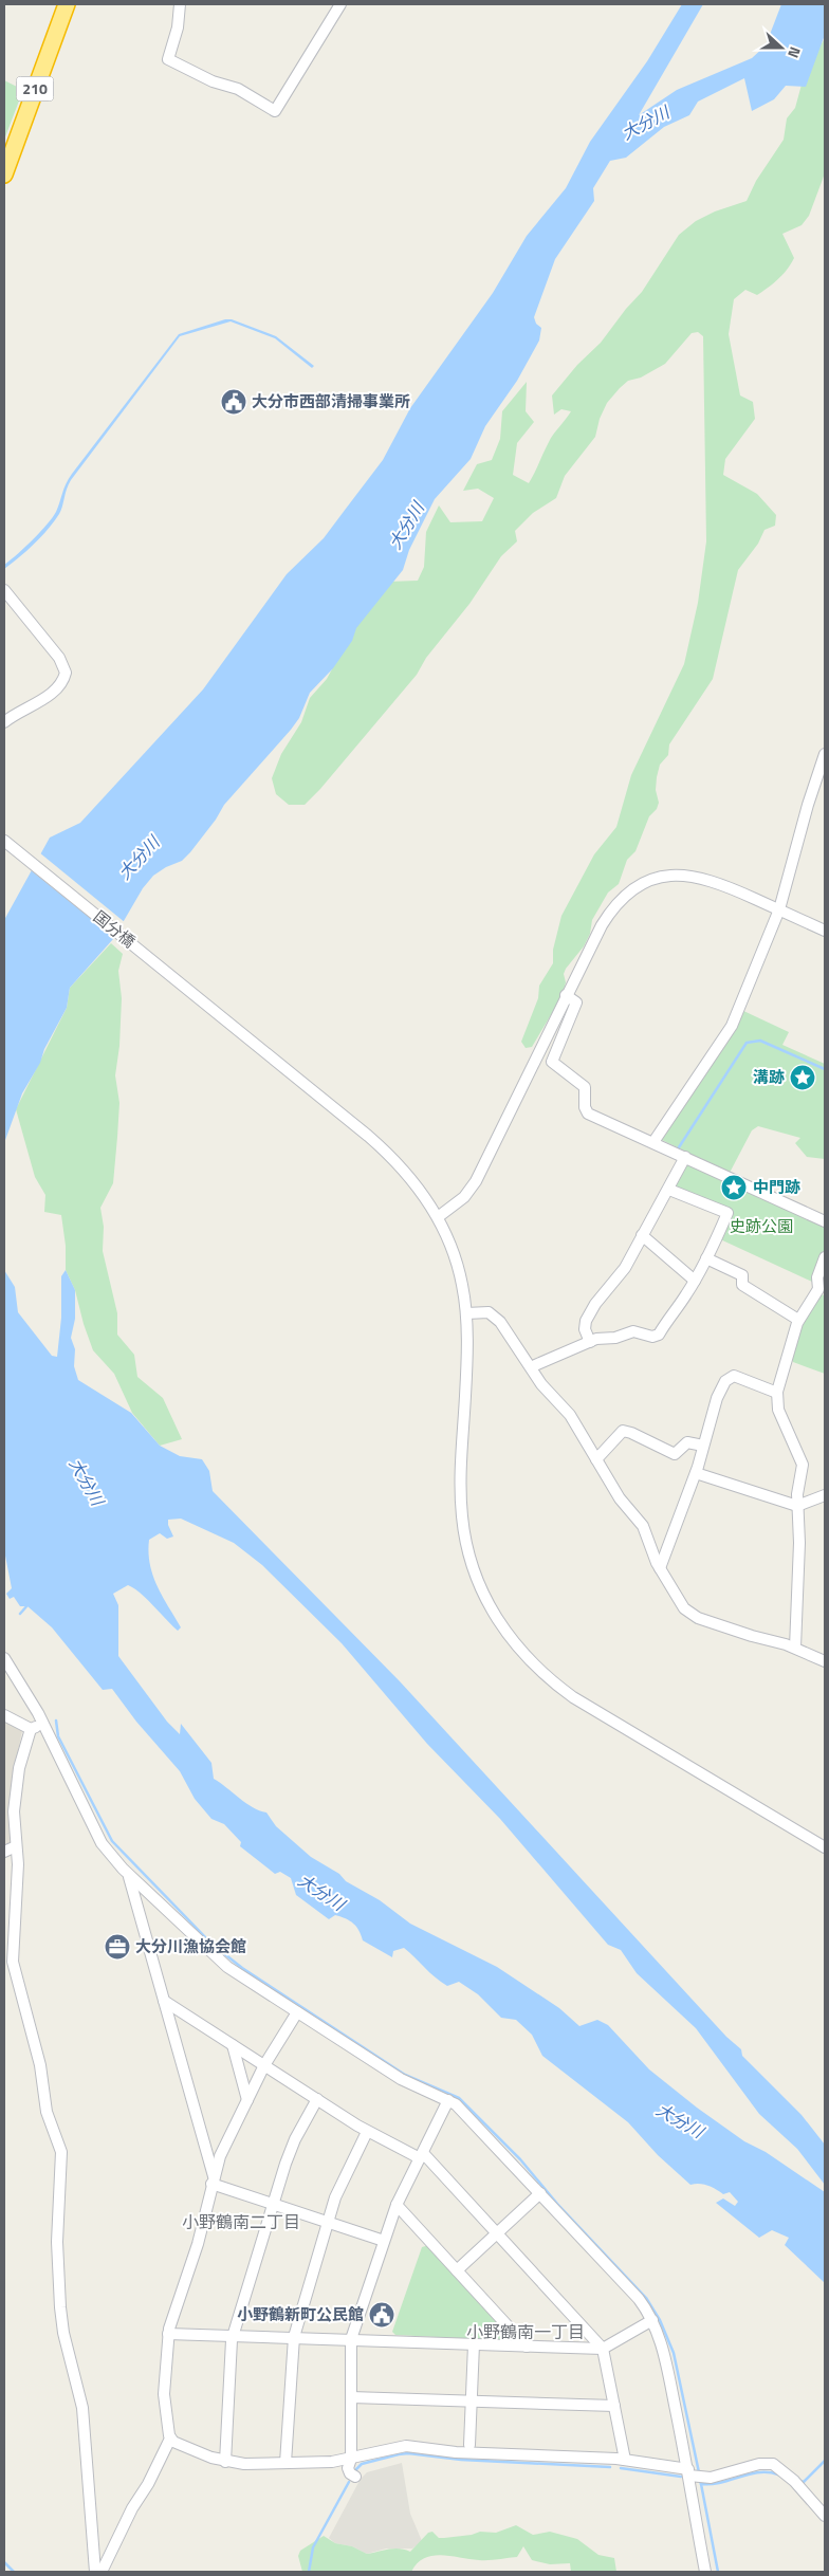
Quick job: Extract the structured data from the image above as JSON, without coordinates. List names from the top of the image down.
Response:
{
  "streets": {
    "highway": ["210"],
    "street": ["国分橋"]
  },
  "districts": ["小野鶴南二丁目", "小野鶴南一丁目"],
  "water": ["大分川"],
  "parks": ["史跡公園"],
  "places": {
    "public building": ["大分市西部清掃事業所", "小野鶴新町公民館"],
    "place": ["溝跡", "中門跡"],
    "office": ["大分川漁協会館"]
  },
  "north": "right"
}
